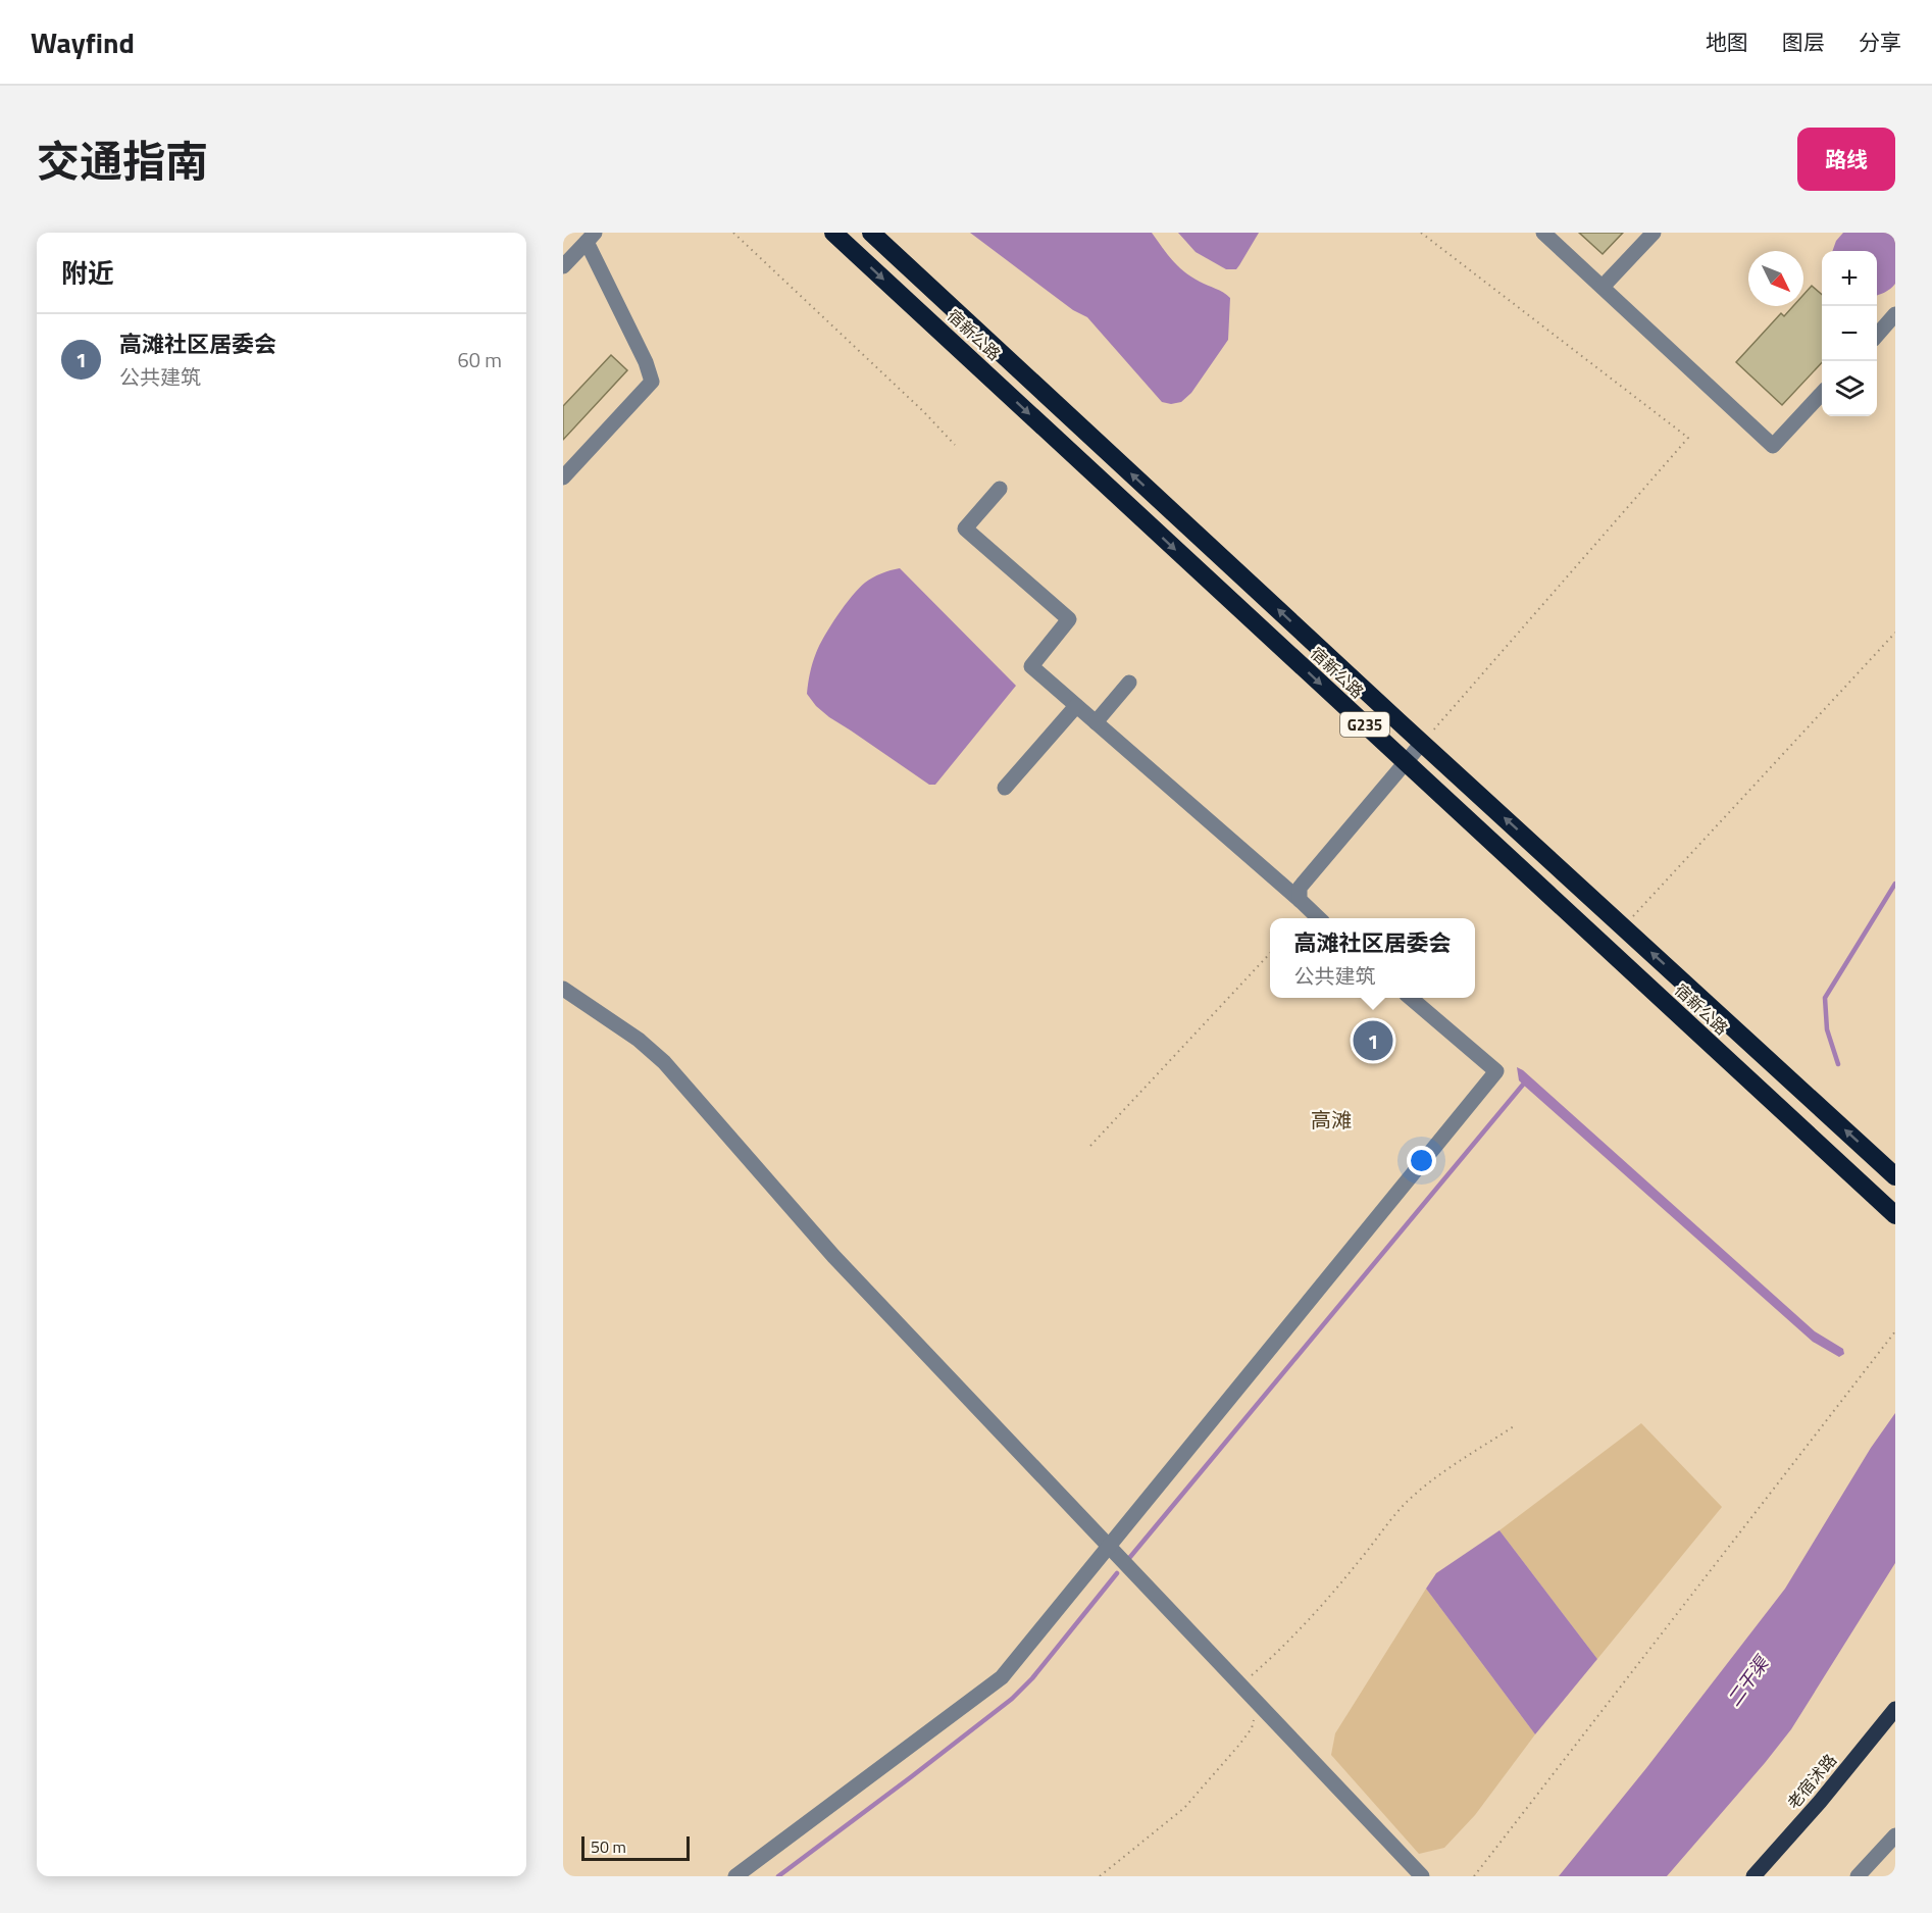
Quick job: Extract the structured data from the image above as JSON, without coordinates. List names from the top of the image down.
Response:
{
  "streets": {
    "highway": ["宿新公路", "G235"],
    "main road": ["老宿沭路"]
  },
  "districts": ["高滩"],
  "water": ["二干渠"],
  "scale_bar": "50 m",
  "north": "bottom right",
  "page": {
    "header": "Wayfind",
    "nav": ["地图", "图层", "分享"],
    "title": "交通指南",
    "buttons": "路线",
    "heading": "附近",
    "map_buttons": ["+", "−"],
    "list": [
      {
        "mark": "1",
        "name": "高滩社区居委会",
        "note": "公共建筑",
        "value": "60 m"
      }
    ],
    "popup": ["高滩社区居委会", "公共建筑"],
    "pins": "1",
    "scale": "50 m"
  }
}
